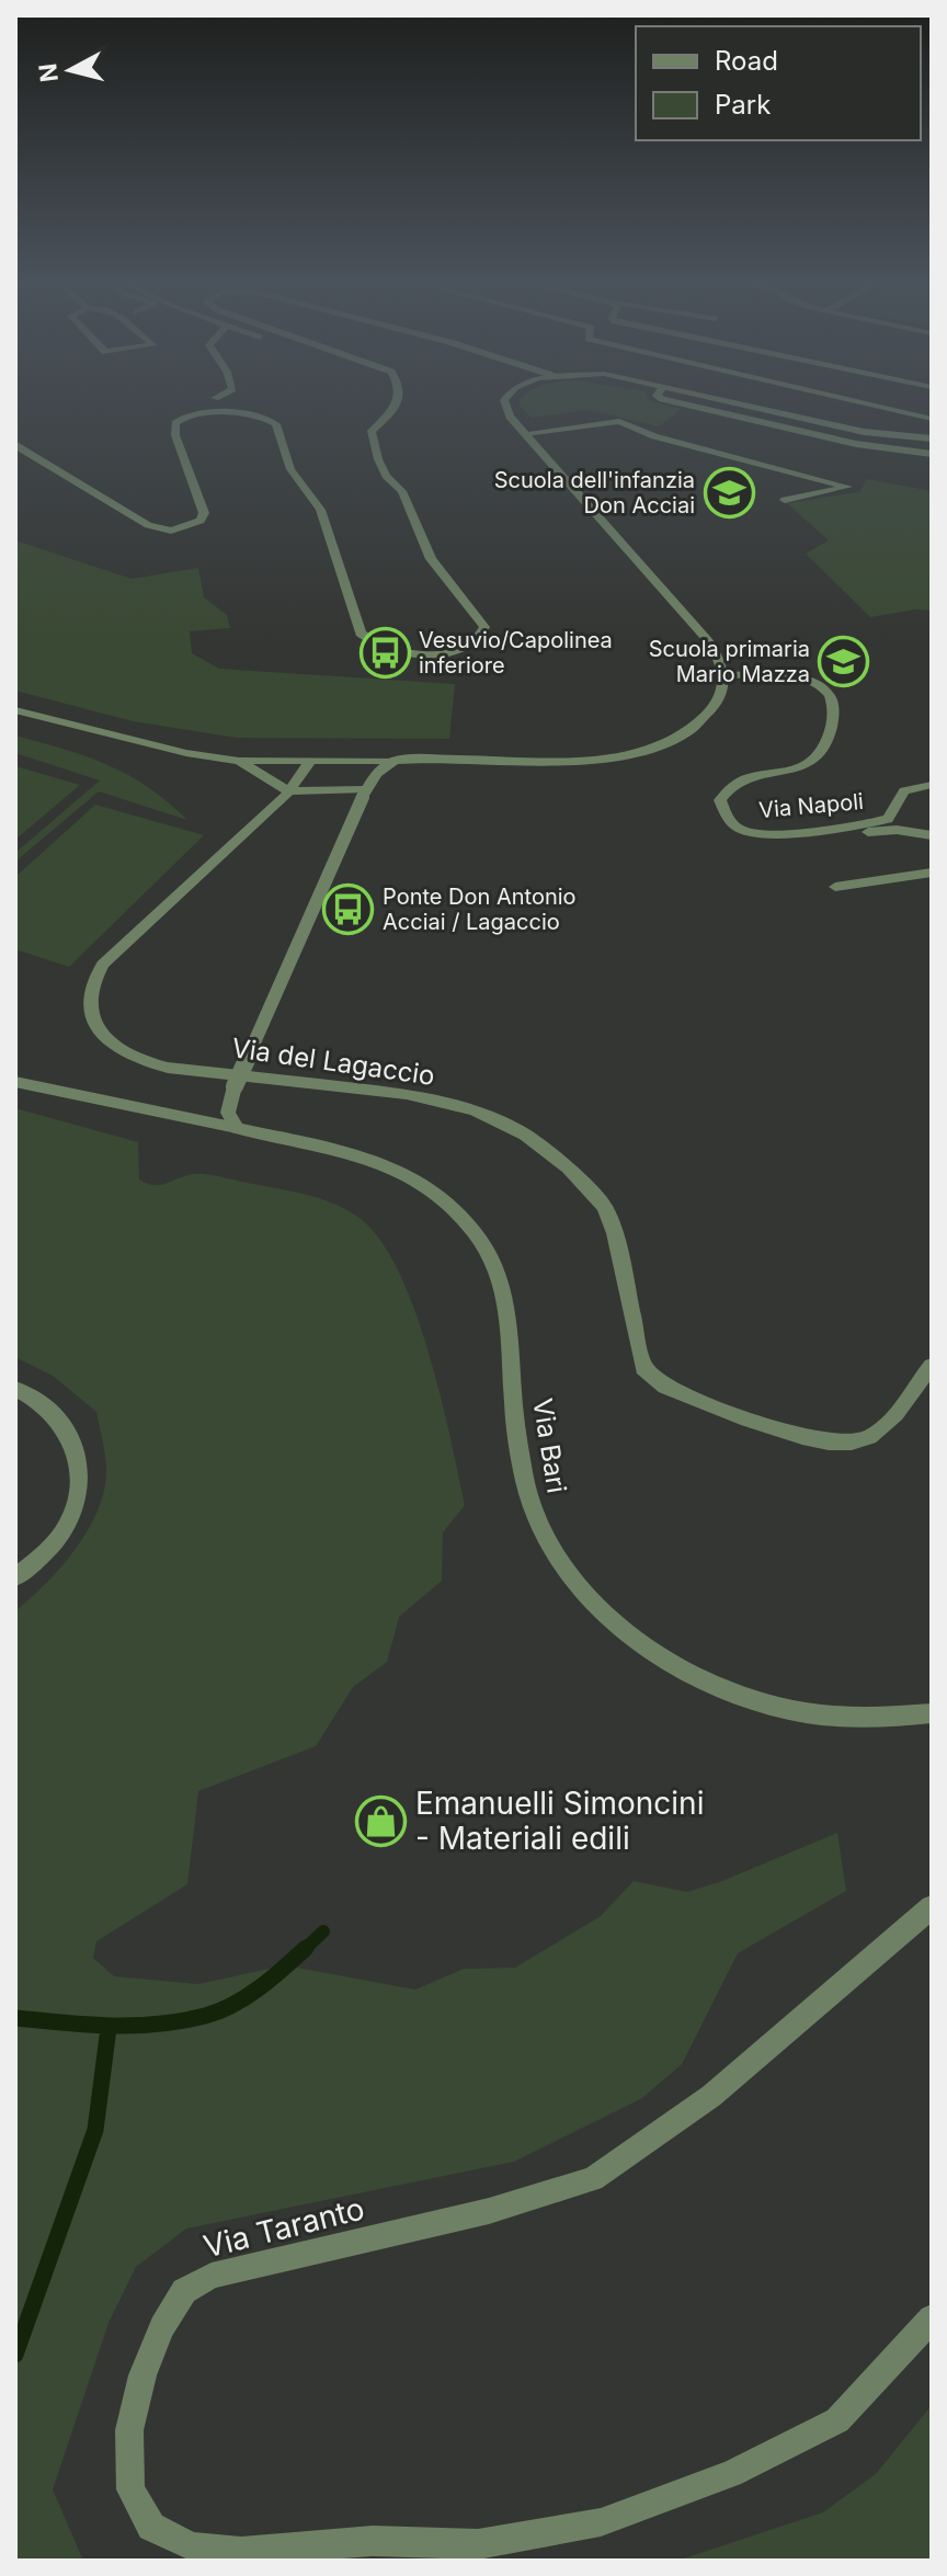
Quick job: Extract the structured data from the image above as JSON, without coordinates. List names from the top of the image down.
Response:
{
  "streets": {
    "street": [
      "Via Napoli",
      "Via del Lagaccio",
      "Via Bari",
      "Via Taranto"
    ]
  },
  "places": {
    "school or university": ["Scuola dell'infanzia Don Acciai", "Scuola primaria Mario Mazza"],
    "bus stop": ["Vesuvio/Capolinea inferiore", "Ponte Don Antonio Acciai / Lagaccio"],
    "shop": ["Emanuelli Simoncini - Materiali edili"]
  },
  "legend": ["Road", "Park"],
  "north": "left"
}
